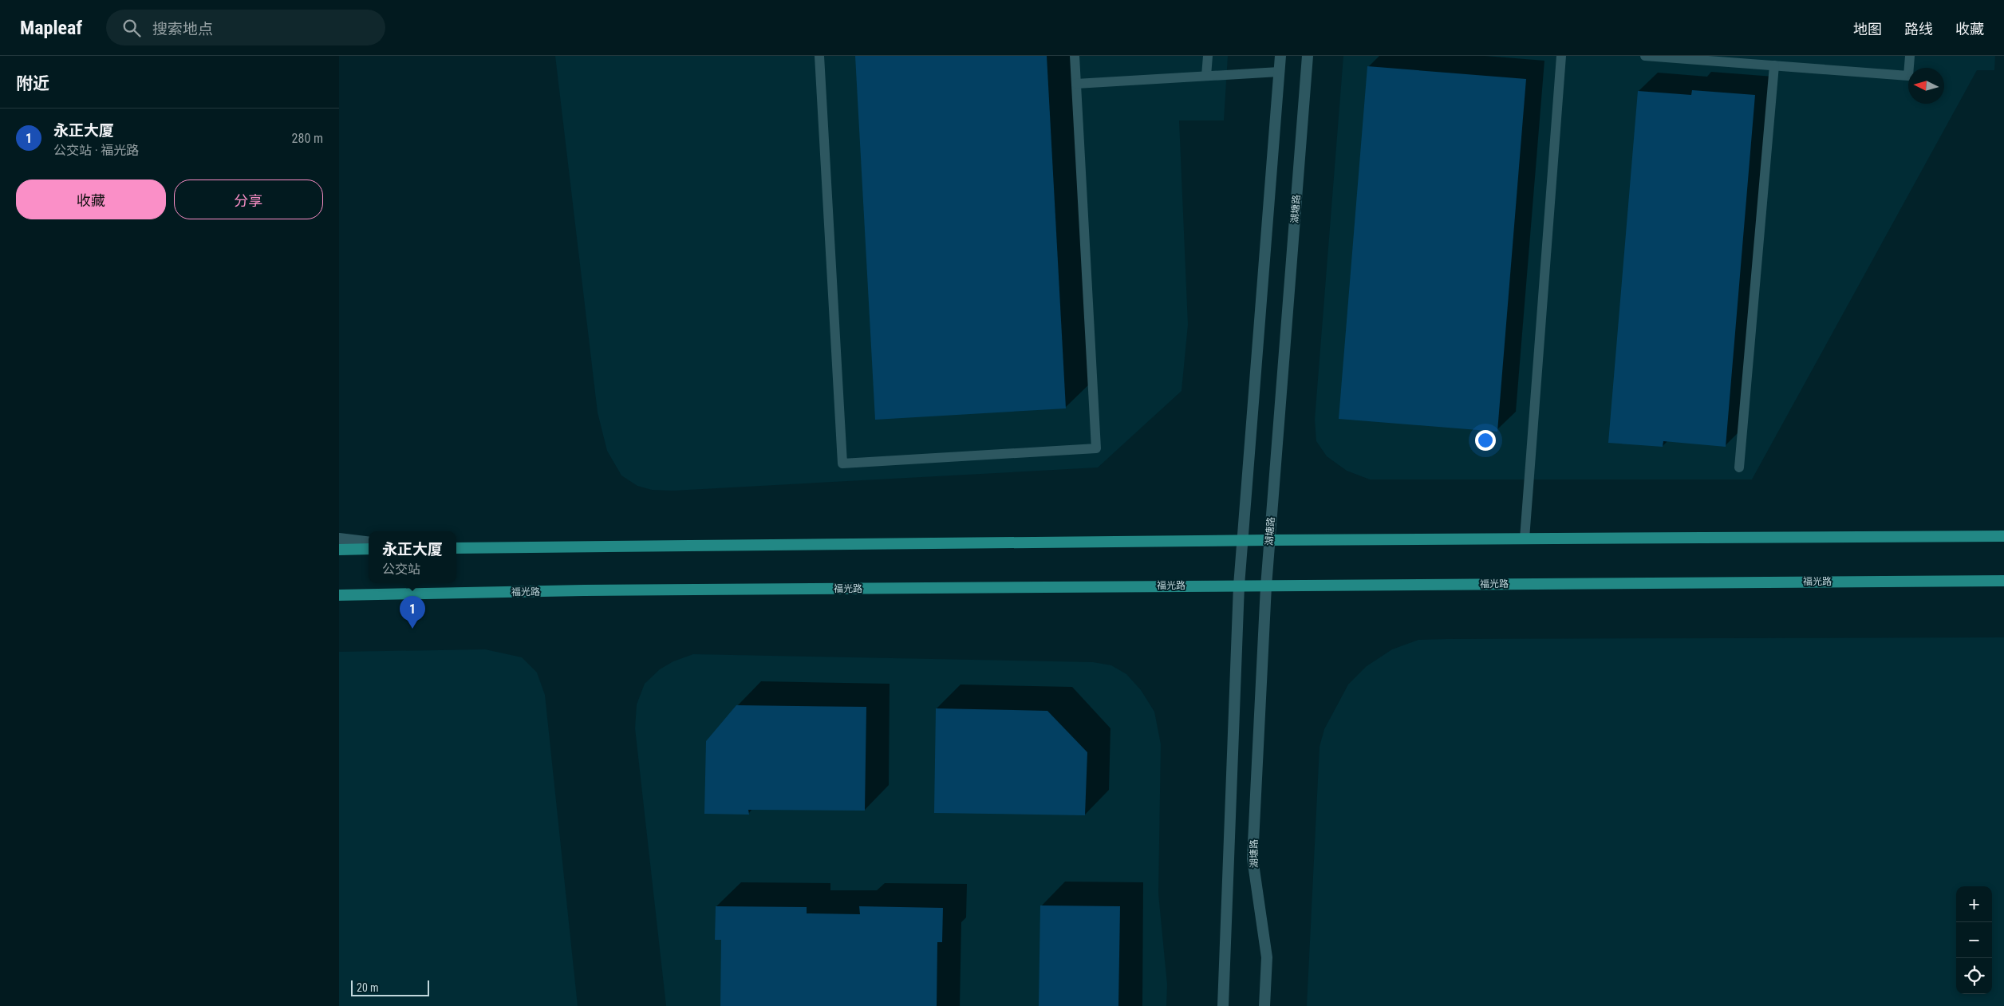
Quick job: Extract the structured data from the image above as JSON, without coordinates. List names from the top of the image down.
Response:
{
  "streets": {
    "main road": ["湖塘路", "福光路"]
  },
  "crossings": [
    ["湖塘路", "福光路"]
  ],
  "scale_bar": "20 m",
  "north": "left",
  "page": {
    "header": "Mapleaf",
    "search": "搜索地点",
    "nav": ["地图", "路线", "收藏"],
    "heading": "附近",
    "list": [
      {
        "mark": "1",
        "name": "永正大厦",
        "note": "公交站 · 福光路",
        "value": "280 m"
      }
    ],
    "buttons": ["收藏", "分享"],
    "popup": ["永正大厦", "公交站"],
    "pins": "1",
    "map_buttons": ["+", "−"],
    "scale": "20 m"
  }
}
